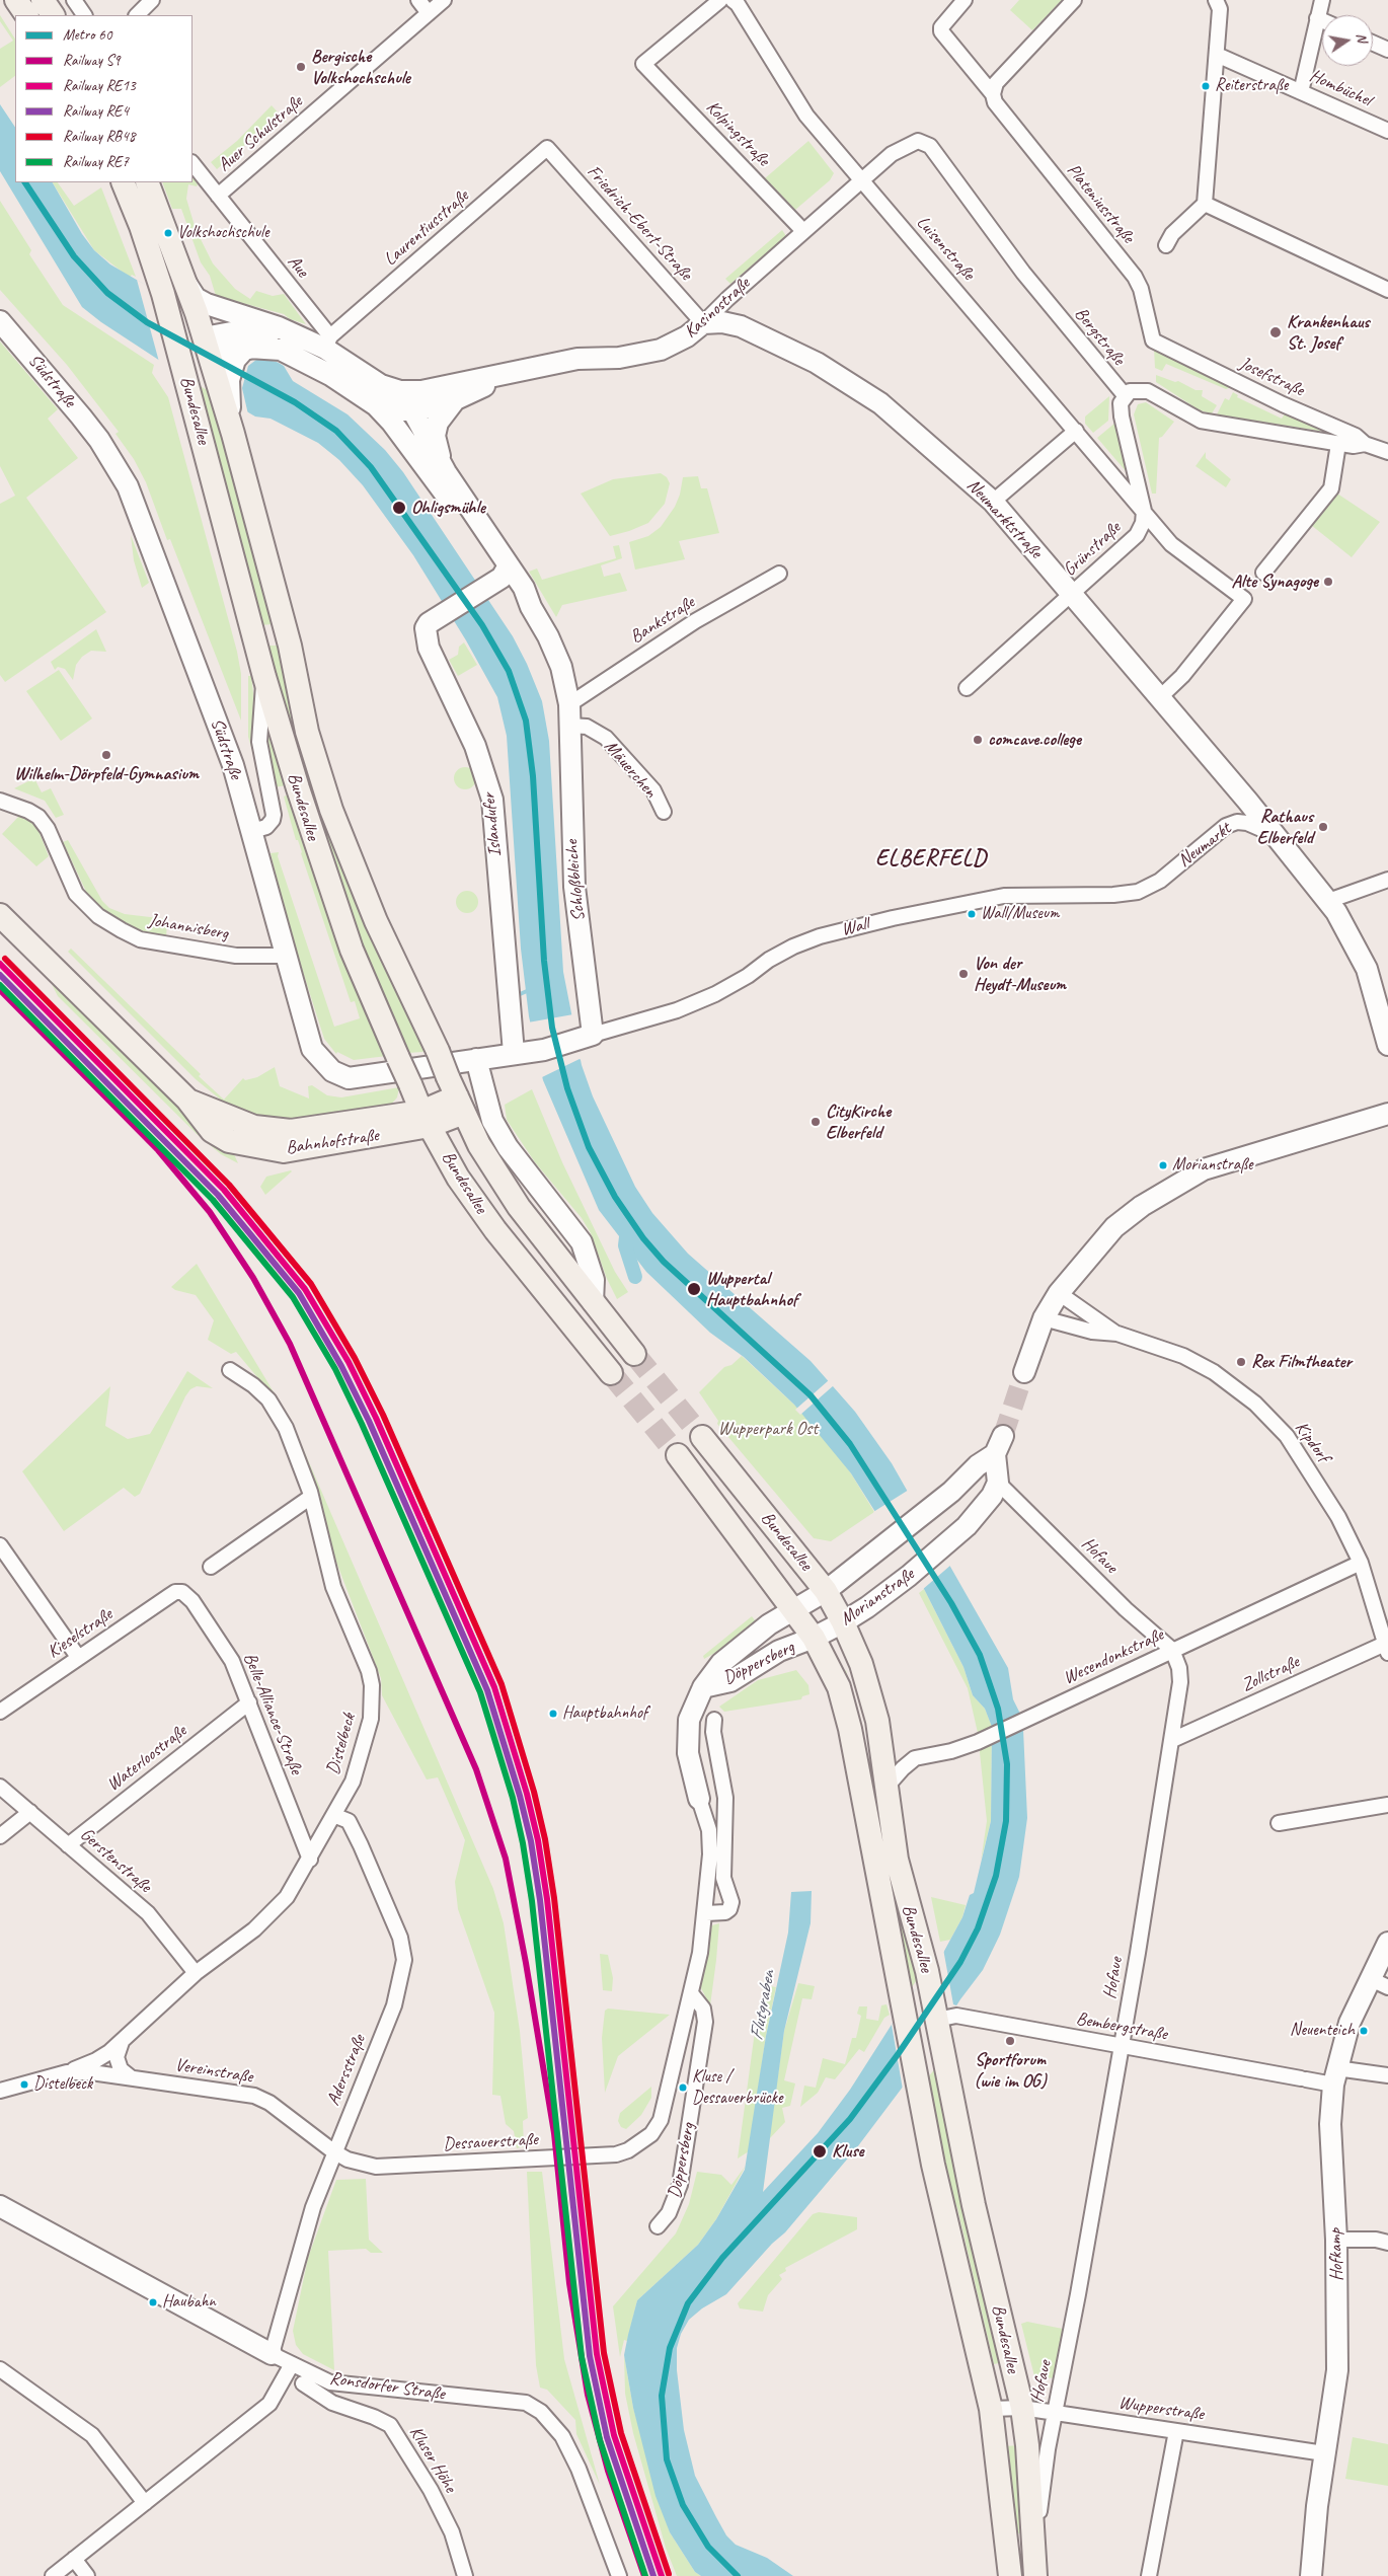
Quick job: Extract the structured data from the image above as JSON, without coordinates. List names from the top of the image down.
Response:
{
  "streets": {
    "main road": ["Bundesallee", "Bahnhofstraße"],
    "street": [
      "Hombüchel",
      "Auer Schulstraße",
      "Kolpingstraße",
      "Plateniusstraße",
      "Friedrich-Ebert-Straße",
      "Laurentiusstraße",
      "Luisenstraße",
      "Aue",
      "Kasinostraße",
      "Bergstraße",
      "Josefstraße",
      "Südstraße",
      "Neumarktstraße",
      "Grünstraße",
      "Bankstraße",
      "Mäuerchen",
      "Islandufer",
      "Neumarkt",
      "Schloßbleiche",
      "Johannisberg",
      "Wall",
      "Kipdorf",
      "Hofaue",
      "Morianstraße",
      "Kieselstraße",
      "Wesendonkstraße",
      "Döppersberg",
      "Zollstraße",
      "Belle-Alliance-Straße",
      "Distelbeck",
      "Waterloostraße",
      "Gerstenstraße",
      "Bembergstraße",
      "Adersstraße",
      "Vereinstraße",
      "Dessauerstraße",
      "Hofkamp",
      "Ronsdorfer Straße",
      "Wupperstraße",
      "Kluser Höhe"
    ]
  },
  "crossings": [
    ["Auer Schulstraße", "Aue"],
    ["Kolpingstraße", "Kasinostraße"],
    ["Plateniusstraße", "Josefstraße"],
    ["Friedrich-Ebert-Straße", "Laurentiusstraße"],
    ["Friedrich-Ebert-Straße", "Kasinostraße"],
    ["Friedrich-Ebert-Straße", "Neumarktstraße"],
    ["Laurentiusstraße", "Aue"],
    ["Laurentiusstraße", "Kasinostraße"],
    ["Luisenstraße", "Kasinostraße"],
    ["Luisenstraße", "Bergstraße"],
    ["Luisenstraße", "Neumarktstraße"],
    ["Luisenstraße", "Grünstraße"],
    ["Aue", "Kasinostraße"],
    ["Kasinostraße", "Bergstraße"],
    ["Kasinostraße", "Bundesallee"],
    ["Kasinostraße", "Neumarktstraße"],
    ["Bergstraße", "Grünstraße"],
    ["Südstraße", "Johannisberg"],
    ["Bundesallee", "Bahnhofstraße"],
    ["Bundesallee", "Hofaue"],
    ["Bundesallee", "Morianstraße"],
    ["Bundesallee", "Wesendonkstraße"],
    ["Bundesallee", "Döppersberg"],
    ["Bundesallee", "Bembergstraße"],
    ["Bundesallee", "Wupperstraße"],
    ["Neumarktstraße", "Grünstraße"],
    ["Neumarktstraße", "Neumarkt"],
    ["Mäuerchen", "Schloßbleiche"],
    ["Islandufer", "Wall"],
    ["Neumarkt", "Wall"],
    ["Schloßbleiche", "Wall"],
    ["Kipdorf", "Wesendonkstraße"],
    ["Kipdorf", "Zollstraße"],
    ["Hofaue", "Morianstraße"],
    ["Hofaue", "Wesendonkstraße"],
    ["Hofaue", "Zollstraße"],
    ["Hofaue", "Bembergstraße"],
    ["Hofaue", "Wupperstraße"],
    ["Morianstraße", "Döppersberg"],
    ["Kieselstraße", "Belle-Alliance-Straße"],
    ["Döppersberg", "Dessauerstraße"],
    ["Belle-Alliance-Straße", "Distelbeck"],
    ["Belle-Alliance-Straße", "Waterloostraße"],
    ["Distelbeck", "Gerstenstraße"],
    ["Distelbeck", "Adersstraße"],
    ["Distelbeck", "Vereinstraße"],
    ["Waterloostraße", "Gerstenstraße"],
    ["Bembergstraße", "Hofkamp"],
    ["Adersstraße", "Vereinstraße"],
    ["Adersstraße", "Dessauerstraße"],
    ["Adersstraße", "Ronsdorfer Straße"],
    ["Vereinstraße", "Dessauerstraße"],
    ["Hofkamp", "Wupperstraße"]
  ],
  "districts": ["ELBERFELD"],
  "water": ["Flutgraben"],
  "parks": ["Wupperpark Ost"],
  "places": [
    "Bergische Volkshochschule",
    "Reiterstraße",
    "Volkshochschule",
    "Krankenhaus St. Josef",
    "Ohligsmühle",
    "Alte Synagoge",
    "comcave.college",
    "Wilhelm-Dörpfeld-Gymnasium",
    "Rathaus Elberfeld",
    "Wall/Museum",
    "Von der Heydt-Museum",
    "CityKirche Elberfeld",
    "Morianstraße",
    "Wuppertal Hauptbahnhof",
    "Rex Filmtheater",
    "Hauptbahnhof",
    "Neuenteich",
    "Sportforum (wie im OG)",
    "Distelbeck",
    "Kluse / Dessauerbrücke",
    "Kluse",
    "Haubahn"
  ],
  "lines": [
    "metro line 60",
    "rail line RB48",
    "rail line RE13",
    "rail line RE4",
    "rail line RE7",
    "rail line S9"
  ],
  "legend": [
    "Metro 60",
    "Railway S9",
    "Railway RE13",
    "Railway RE4",
    "Railway RB48",
    "Railway RE7"
  ],
  "north": "right"
}
